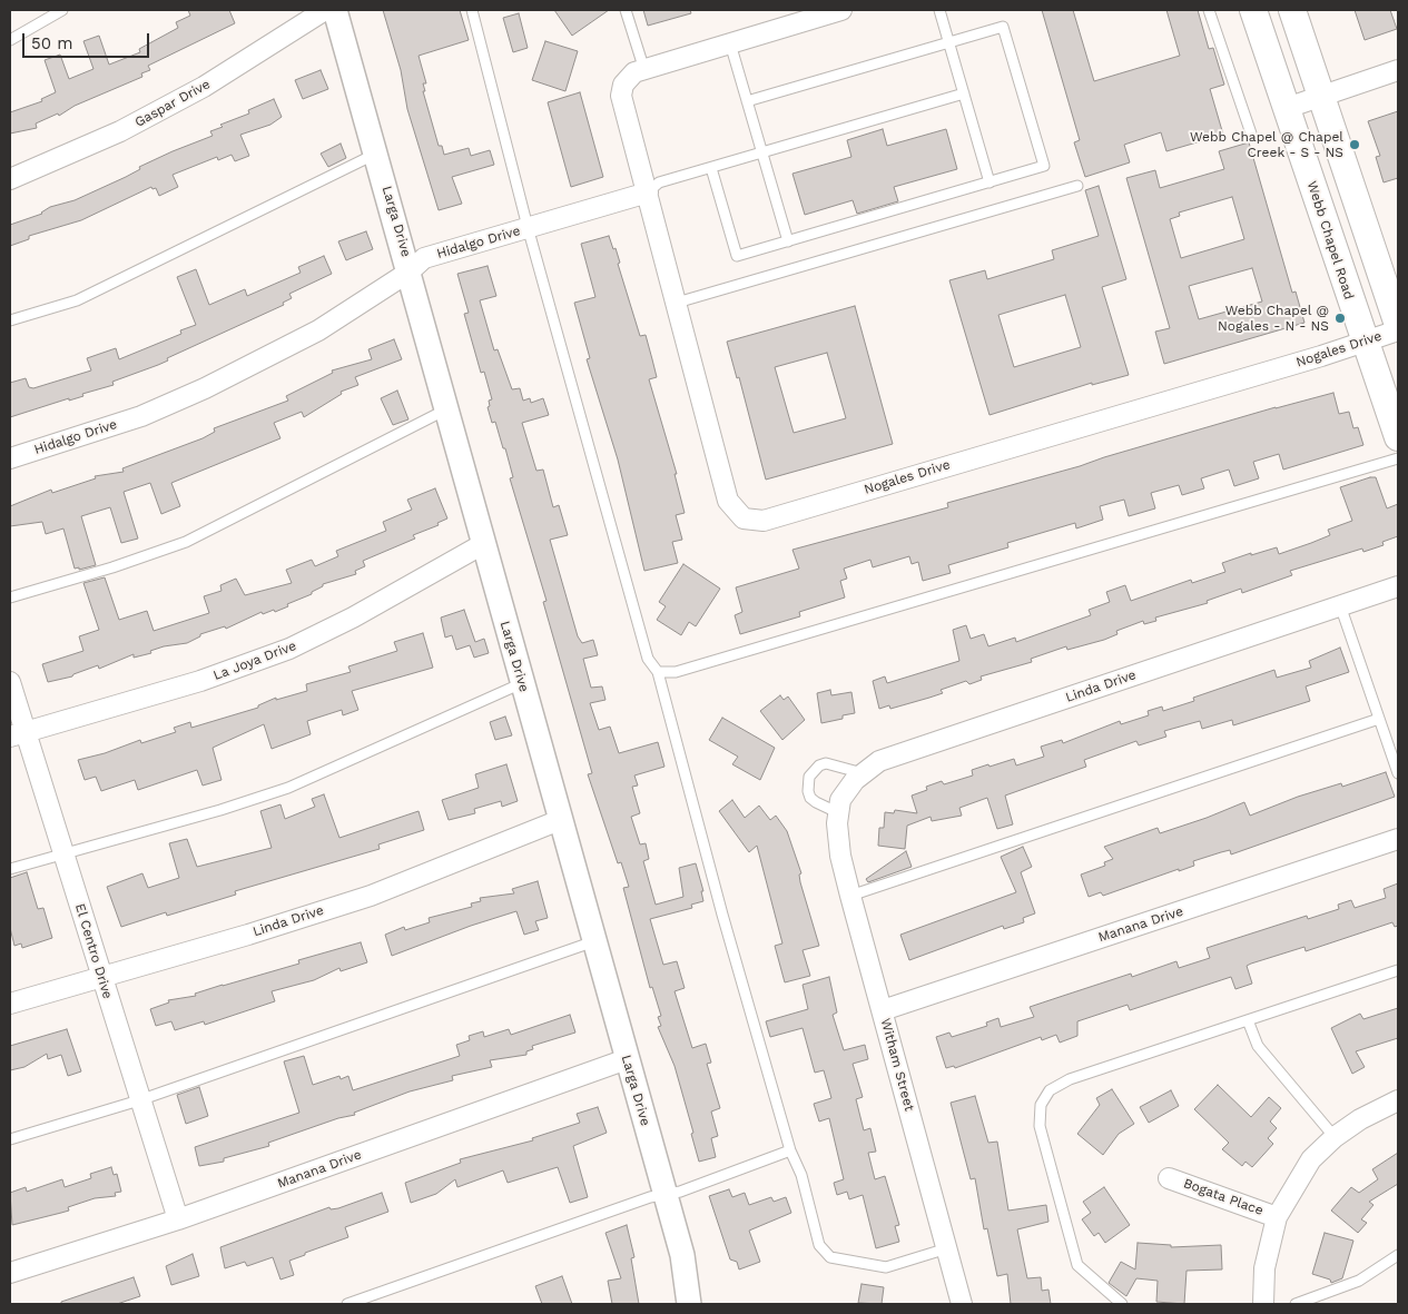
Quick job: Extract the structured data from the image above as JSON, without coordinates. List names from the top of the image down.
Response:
{
  "streets": {
    "main road": ["Webb Chapel Road"],
    "street": [
      "Gaspar Drive",
      "Larga Drive",
      "Hidalgo Drive",
      "Nogales Drive",
      "La Joya Drive",
      "Linda Drive",
      "Manana Drive",
      "El Centro Drive",
      "Witham Street",
      "Bogata Place"
    ]
  },
  "crossings": [
    ["Larga Drive", "Hidalgo Drive"],
    ["Larga Drive", "La Joya Drive"],
    ["Larga Drive", "Linda Drive"],
    ["Larga Drive", "Manana Drive"],
    ["Webb Chapel Road", "Nogales Drive"],
    ["Hidalgo Drive", "Nogales Drive"],
    ["La Joya Drive", "El Centro Drive"],
    ["Linda Drive", "El Centro Drive"],
    ["Linda Drive", "Witham Street"],
    ["Manana Drive", "El Centro Drive"],
    ["Manana Drive", "Witham Street"]
  ],
  "places": ["Webb Chapel @ Chapel Creek - S - NS", "Webb Chapel @ Nogales - N - NS"],
  "scale_bar": "50 m"
}
